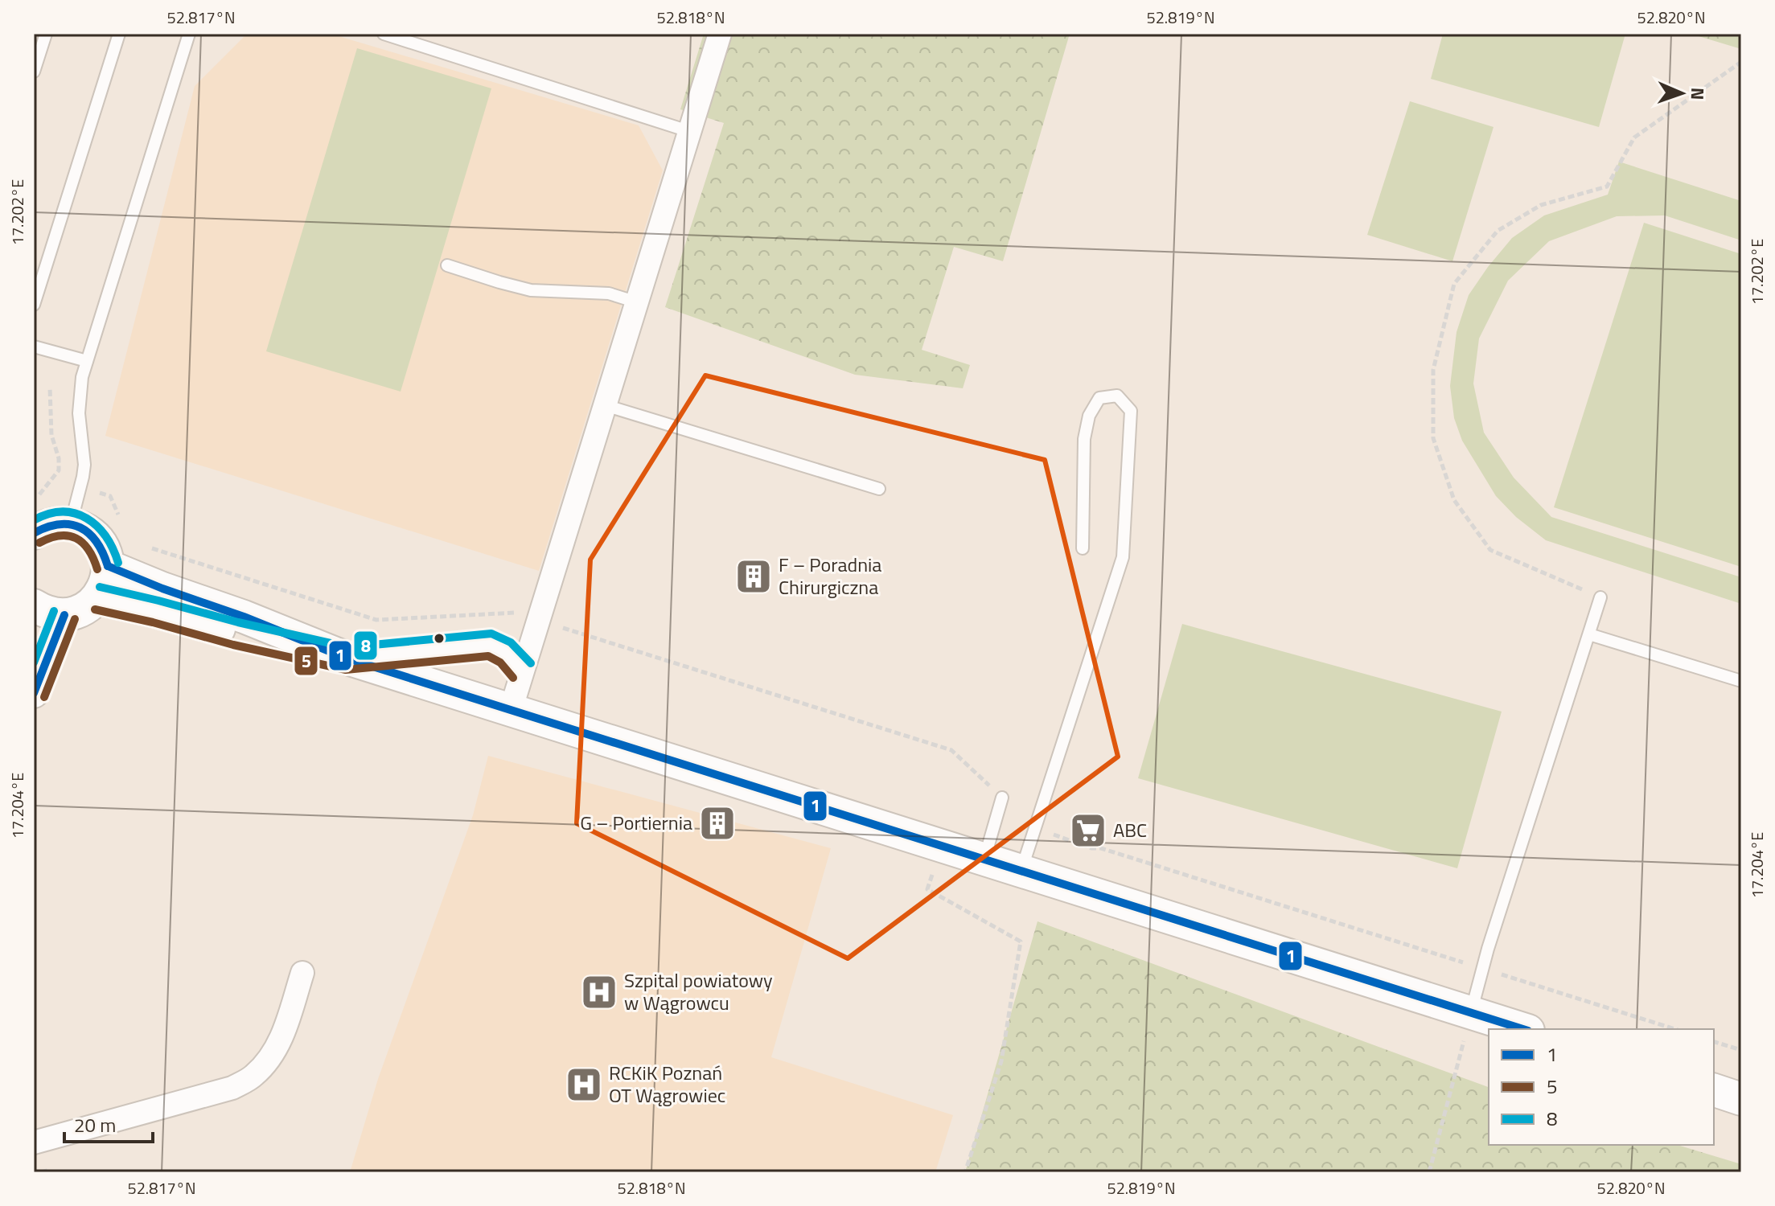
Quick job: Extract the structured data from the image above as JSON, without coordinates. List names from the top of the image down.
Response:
{
  "places": {
    "building": ["F – Poradnia Chirurgiczna", "G – Portiernia"],
    "supermarket": ["ABC"],
    "hospital": ["Szpital powiatowy w Wągrowcu", "RCKiK Poznań OT Wągrowiec"]
  },
  "lines": ["transit line 8", "transit line 1", "transit line 5"],
  "legend": ["1", "5", "8"],
  "scale_bar": "20 m",
  "north": "right",
  "coordinates": [
    "52.817°N",
    "52.818°N",
    "52.819°N",
    "52.820°N",
    "17.202°E",
    "17.204°E"
  ]
}
